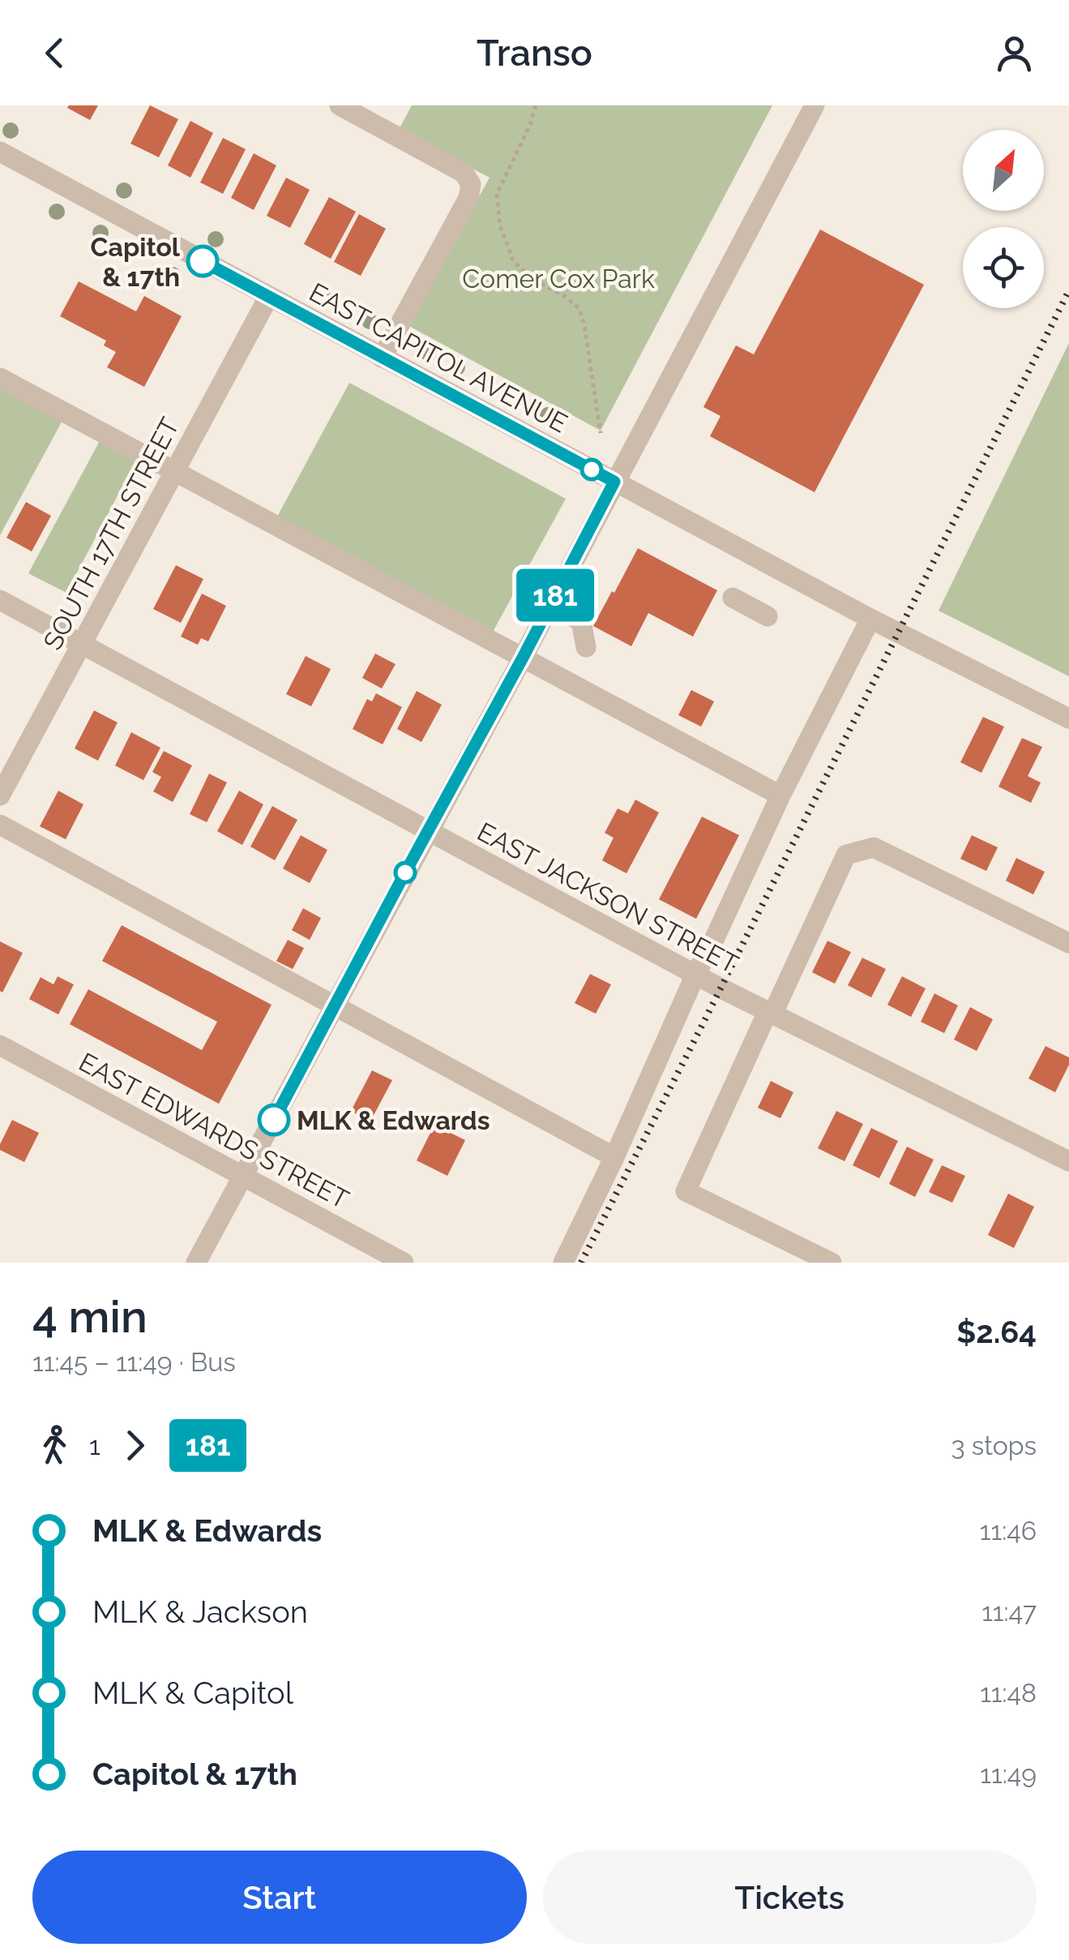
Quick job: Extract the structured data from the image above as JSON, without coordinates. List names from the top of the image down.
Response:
{
  "streets": {
    "street": [
      "EAST CAPITOL AVENUE",
      "SOUTH 17TH STREET",
      "EAST JACKSON STREET",
      "EAST EDWARDS STREET"
    ]
  },
  "crossings": [
    ["EAST CAPITOL AVENUE", "SOUTH 17TH STREET"],
    ["SOUTH 17TH STREET", "EAST JACKSON STREET"]
  ],
  "parks": ["Comer Cox Park"],
  "places": ["Capitol & 17th", "MLK & Edwards"],
  "lines": ["bus line 181"],
  "north": "top right",
  "page": {
    "header": "Transo",
    "on_map": "181",
    "heading": ["4 min", "11:45 – 11:49 · Bus", "$2.64"],
    "legs": ["1", "181", "3 stops"],
    "list": [
      {
        "name": "MLK & Edwards",
        "value": "11:46"
      },
      {
        "name": "MLK & Jackson",
        "value": "11:47"
      },
      {
        "name": "MLK & Capitol",
        "value": "11:48"
      },
      {
        "name": "Capitol & 17th",
        "value": "11:49"
      }
    ],
    "buttons": ["Start", "Tickets"]
  }
}
